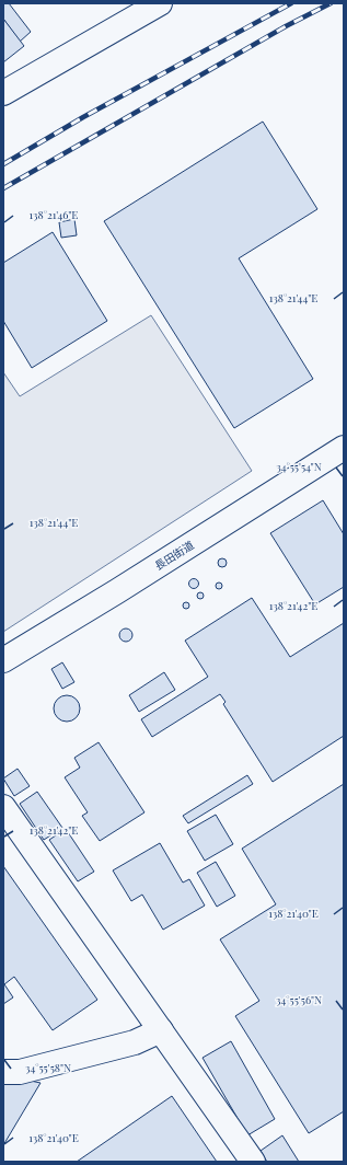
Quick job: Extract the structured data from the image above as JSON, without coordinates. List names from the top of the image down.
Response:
{
  "streets": {
    "street": ["長田街道"]
  },
  "coordinates": [
    "138°21'46\"E",
    "138°21'44\"E",
    "34°55'54\"N",
    "138°21'42\"E",
    "138°21'40\"E",
    "34°55'56\"N",
    "34°55'58\"N"
  ]
}
